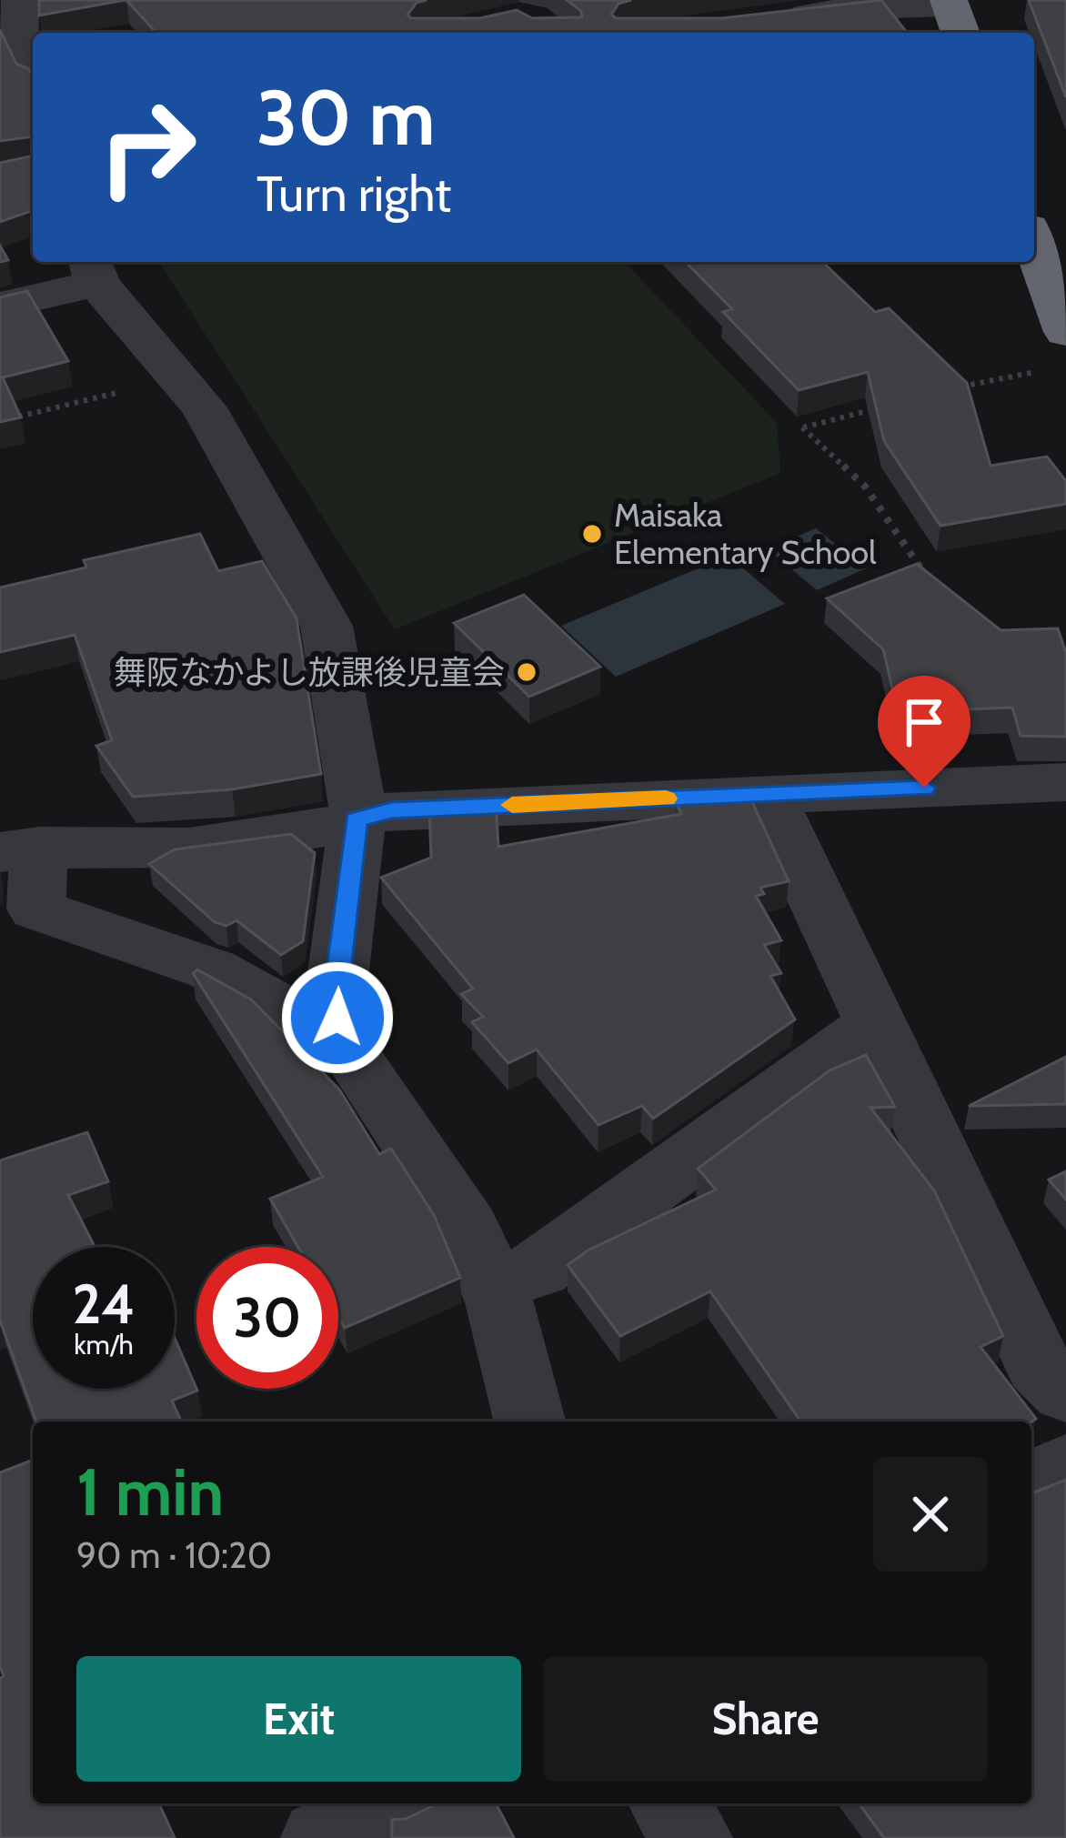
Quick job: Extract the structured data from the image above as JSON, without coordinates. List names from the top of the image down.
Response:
{
  "places": ["Maisaka Elementary School", "舞阪なかよし放課後児童会"],
  "page": {
    "turn": ["30 m", "Turn right"],
    "speed": "24 km/h",
    "limit": "30",
    "heading": ["1 min", "90 m · 10:20"],
    "buttons": ["Exit", "Share"]
  }
}
